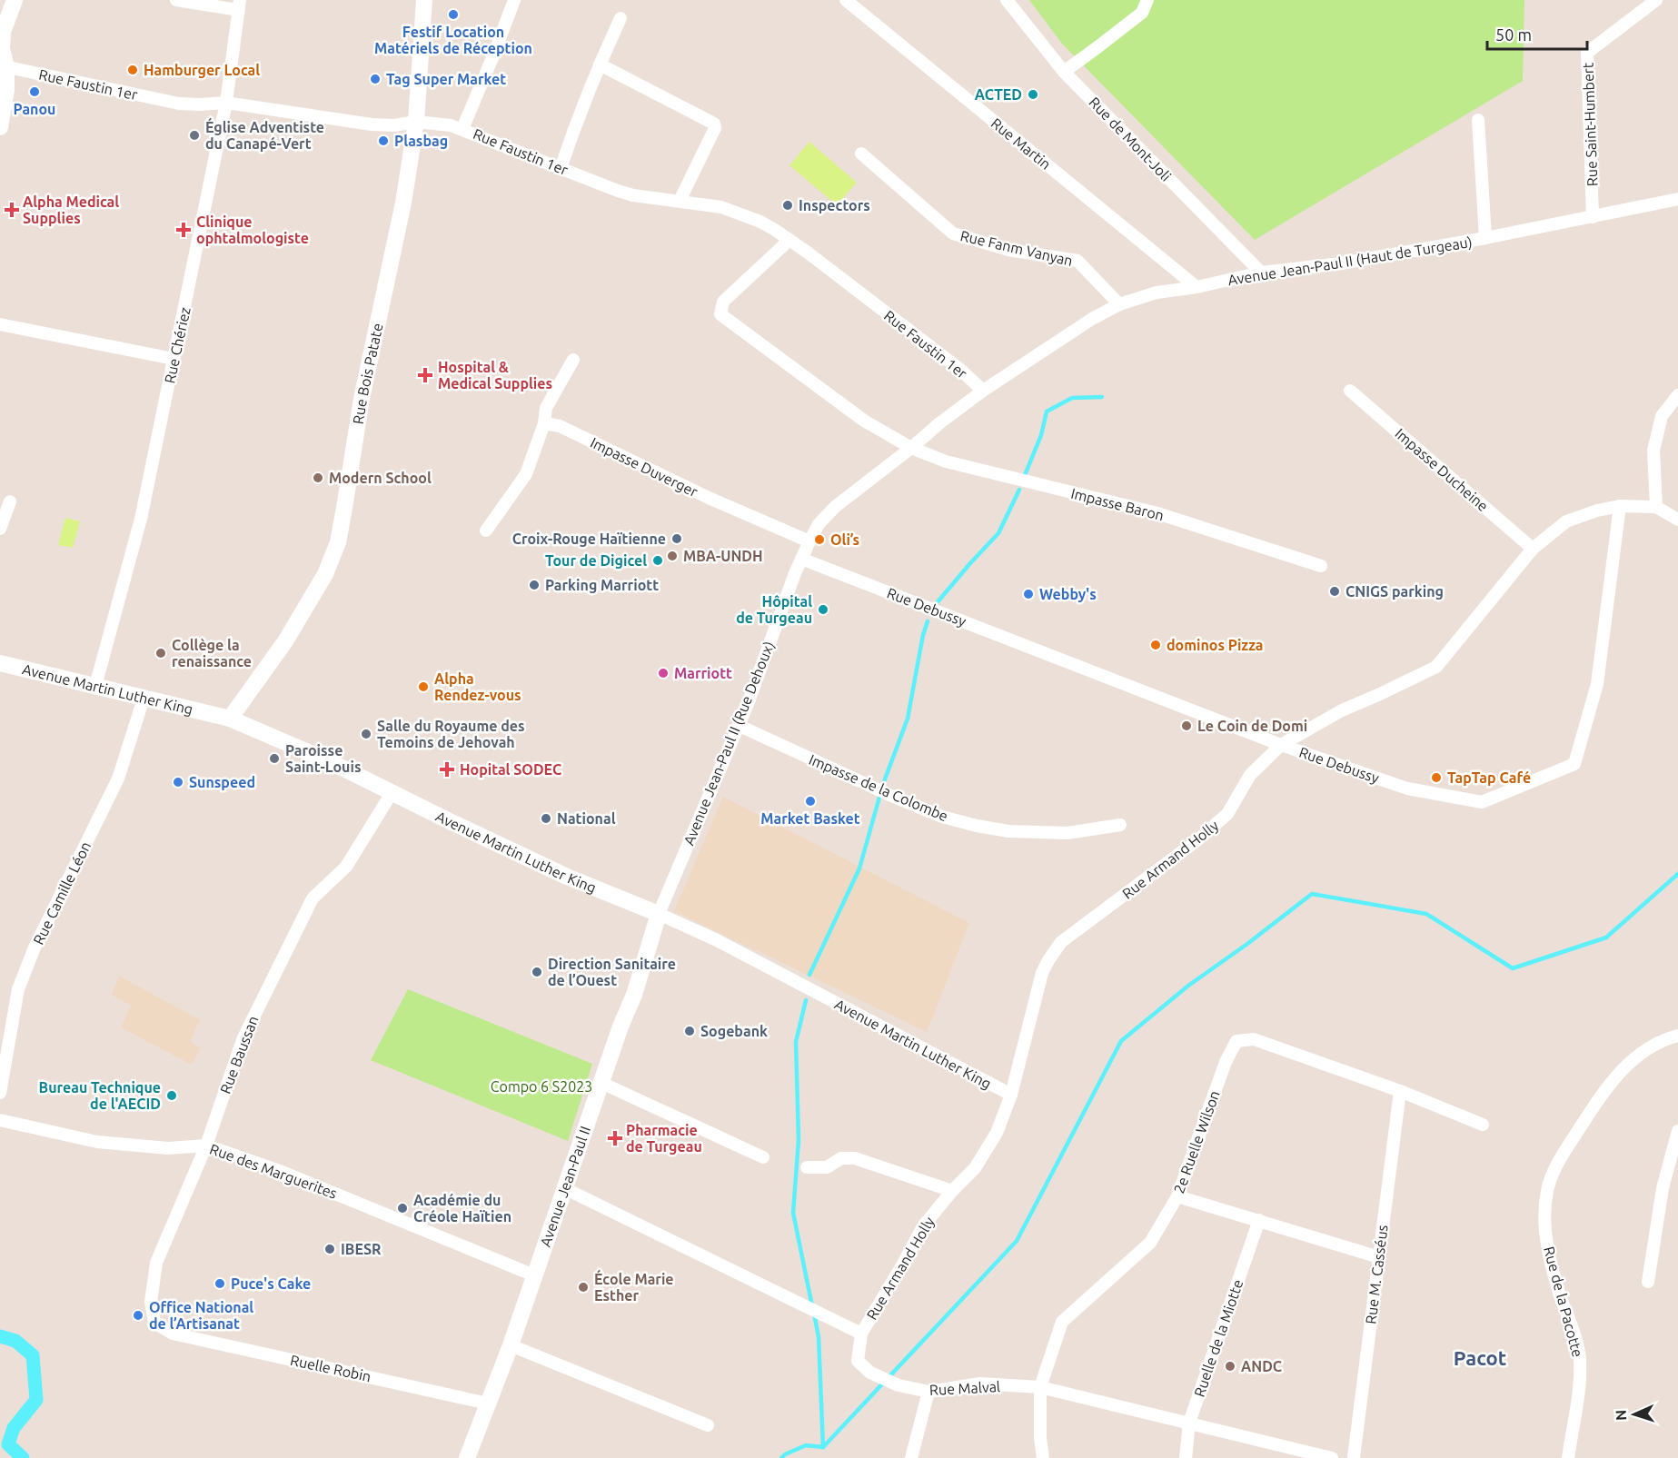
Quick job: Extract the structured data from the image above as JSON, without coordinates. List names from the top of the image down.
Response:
{
  "streets": {
    "street": [
      "Rue Faustin 1er",
      "Rue Saint-Humbert",
      "Rue de Mont-Joli",
      "Rue Martin",
      "Rue Fanm Vanyan",
      "Avenue Jean-Paul II (Haut de Turgeau)",
      "Rue Chériez",
      "Rue Bois Patate",
      "Impasse Duverger",
      "Impasse Ducheine",
      "Impasse Baron",
      "Rue Debussy",
      "Avenue Martin Luther King",
      "Avenue Jean-Paul II (Rue Dehoux)",
      "Impasse de la Colombe",
      "Rue Armand Holly",
      "Rue Camille Léon",
      "Rue Baussan",
      "2e Ruelle Wilson",
      "Rue des Marguerites",
      "Avenue Jean-Paul II",
      "Rue M. Casséus",
      "Rue de la Pacotte",
      "Ruelle de la Miotte",
      "Ruelle Robin",
      "Rue Malval"
    ]
  },
  "crossings": [
    ["Rue Faustin 1er", "Avenue Jean-Paul II (Haut de Turgeau)"],
    ["Rue Faustin 1er", "Rue Chériez"],
    ["Rue Faustin 1er", "Rue Bois Patate"],
    ["Rue Faustin 1er", "Impasse Baron"],
    ["Rue Saint-Humbert", "Avenue Jean-Paul II (Haut de Turgeau)"],
    ["Rue de Mont-Joli", "Avenue Jean-Paul II (Haut de Turgeau)"],
    ["Rue Martin", "Avenue Jean-Paul II (Haut de Turgeau)"],
    ["Rue Fanm Vanyan", "Avenue Jean-Paul II (Haut de Turgeau)"],
    ["Avenue Jean-Paul II (Haut de Turgeau)", "Impasse Duverger"],
    ["Avenue Jean-Paul II (Haut de Turgeau)", "Impasse Baron"],
    ["Avenue Jean-Paul II (Haut de Turgeau)", "Avenue Jean-Paul II (Rue Dehoux)"],
    ["Rue Chériez", "Avenue Martin Luther King"],
    ["Rue Bois Patate", "Avenue Martin Luther King"],
    ["Impasse Duverger", "Avenue Jean-Paul II (Rue Dehoux)"],
    ["Impasse Ducheine", "Rue Armand Holly"],
    ["Rue Debussy", "Avenue Jean-Paul II (Rue Dehoux)"],
    ["Rue Debussy", "Rue Armand Holly"],
    ["Avenue Martin Luther King", "Avenue Jean-Paul II (Rue Dehoux)"],
    ["Avenue Martin Luther King", "Rue Armand Holly"],
    ["Avenue Martin Luther King", "Rue Camille Léon"],
    ["Avenue Martin Luther King", "Rue Baussan"],
    ["Avenue Martin Luther King", "Avenue Jean-Paul II"],
    ["Avenue Jean-Paul II (Rue Dehoux)", "Impasse de la Colombe"],
    ["Avenue Jean-Paul II (Rue Dehoux)", "Avenue Jean-Paul II"],
    ["Rue Armand Holly", "Rue Malval"],
    ["Rue Baussan", "Rue des Marguerites"],
    ["Rue Baussan", "Ruelle Robin"],
    ["2e Ruelle Wilson", "Rue M. Casséus"],
    ["2e Ruelle Wilson", "Rue Malval"],
    ["Rue des Marguerites", "Avenue Jean-Paul II"],
    ["Avenue Jean-Paul II", "Ruelle Robin"],
    ["Ruelle de la Miotte", "Rue Malval"]
  ],
  "districts": ["Pacot"],
  "parks": ["Compo 6 S2023"],
  "places": {
    "other": [
      "Festif Location Matériels de Réception",
      "Hamburger Local",
      "Tag Super Market",
      "Panou",
      "ACTED",
      "Église Adventiste du Canapé-Vert",
      "Plasbag",
      "Inspectors",
      "Modern School",
      "Croix-Rouge Haïtienne",
      "Oli’s",
      "MBA-UNDH",
      "Tour de Digicel",
      "Parking Marriott",
      "CNIGS parking",
      "Webby's",
      "Hôpital de Turgeau",
      "dominos Pizza",
      "Collège la renaissance",
      "Marriott",
      "Alpha Rendez-vous",
      "Le Coin de Domi",
      "Salle du Royaume des Temoins de Jehovah",
      "Paroisse Saint-Louis",
      "TapTap Café",
      "Sunspeed",
      "Market Basket",
      "National",
      "Direction Sanitaire de l’Ouest",
      "Sogebank",
      "Bureau Technique de l'AECID",
      "Académie du Créole Haïtien",
      "IBESR",
      "Puce's Cake",
      "École Marie Esther",
      "Office National de l’Artisanat",
      "ANDC"
    ],
    "health": [
      "Alpha Medical Supplies",
      "Clinique ophtalmologiste",
      "Hospital & Medical Supplies",
      "Hopital SODEC",
      "Pharmacie de Turgeau"
    ]
  },
  "scale_bar": "50 m",
  "north": "left"
}
